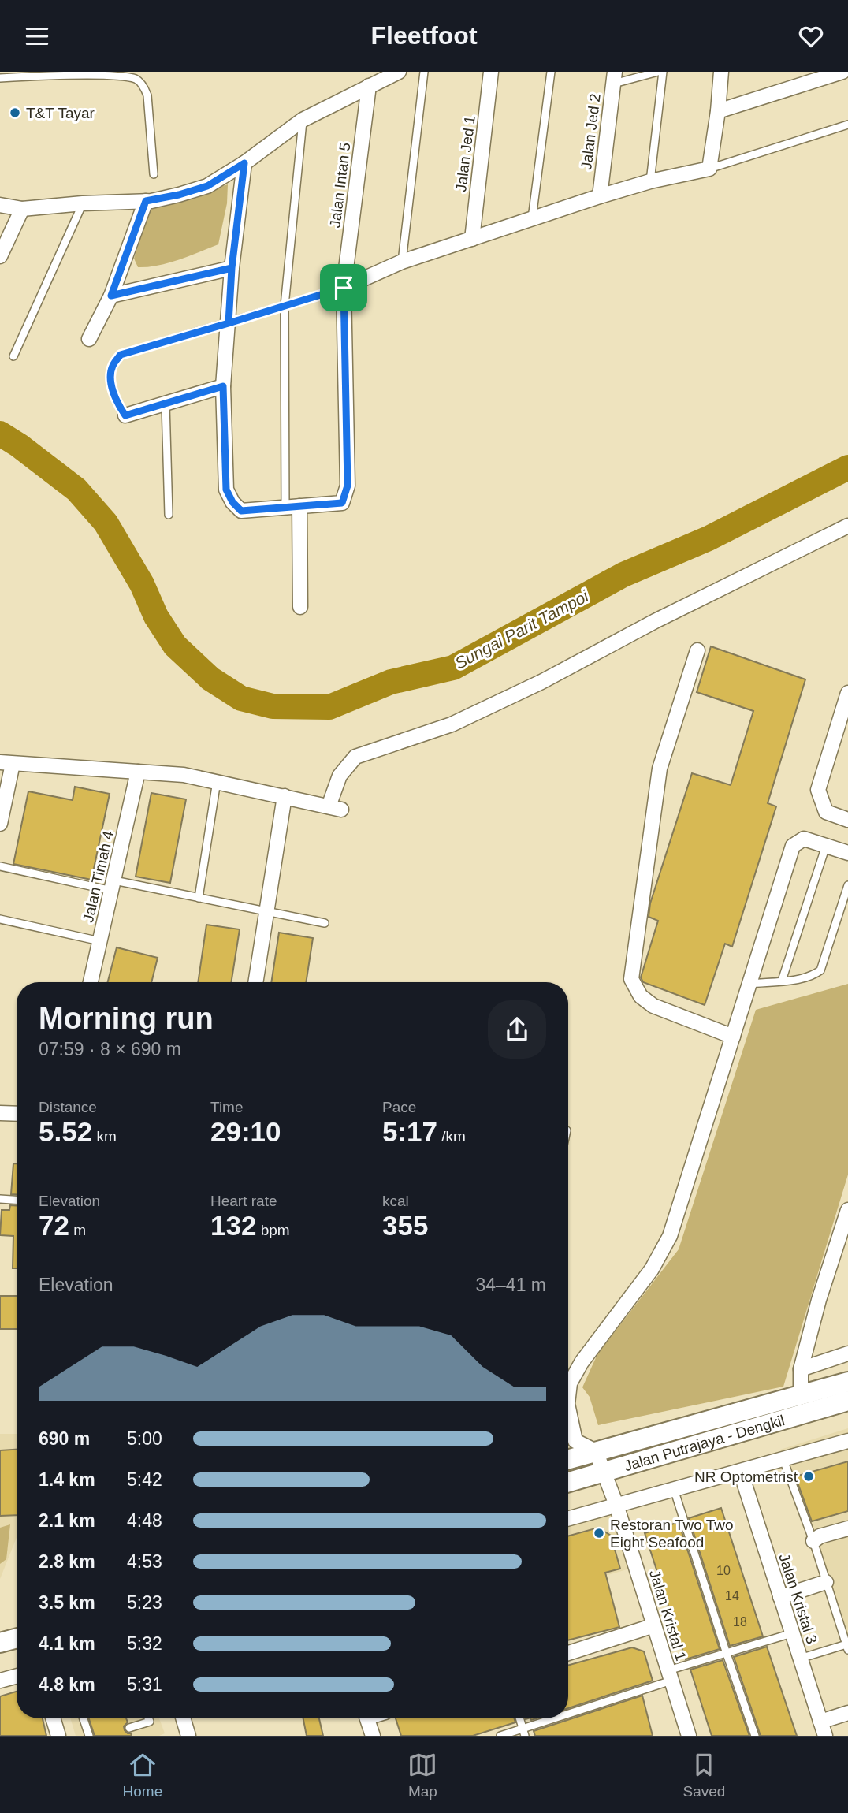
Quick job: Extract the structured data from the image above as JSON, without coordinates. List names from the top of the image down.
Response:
{
  "streets": {
    "main road": ["Jalan Putrajaya - Dengkil"],
    "street": [
      "Jalan Jed 2",
      "Jalan Jed 1",
      "Jalan Intan 5",
      "Jalan Timah 4",
      "Jalan Kristal 3",
      "Jalan Kristal 1"
    ]
  },
  "crossings": [
    ["Jalan Putrajaya - Dengkil", "Jalan Kristal 1"]
  ],
  "water": ["Sungai Parit Tampoi"],
  "places": ["T&T Tayar", "NR Optometrist", "Restoran Two Two Eight Seafood"],
  "house_numbers": ["10", "14", "18"],
  "page": {
    "header": "Fleetfoot",
    "heading": ["Morning run", "07:59 · 8 × 690 m"],
    "stats": [
      ["Distance", "5.52 km"],
      ["Time", "29:10"],
      ["Pace", "5:17 /km"],
      ["Elevation", "72 m"],
      ["Heart rate", "132 bpm"],
      ["kcal", "355"]
    ],
    "chart": ["Elevation", "34–41 m"],
    "list": [
      {
        "name": "690 m",
        "note": "5:00"
      },
      {
        "name": "1.4 km",
        "note": "5:42"
      },
      {
        "name": "2.1 km",
        "note": "4:48"
      },
      {
        "name": "2.8 km",
        "note": "4:53"
      },
      {
        "name": "3.5 km",
        "note": "5:23"
      },
      {
        "name": "4.1 km",
        "note": "5:32"
      },
      {
        "name": "4.8 km",
        "note": "5:31"
      }
    ],
    "tabs": ["Home", "Map", "Saved"]
  }
}
